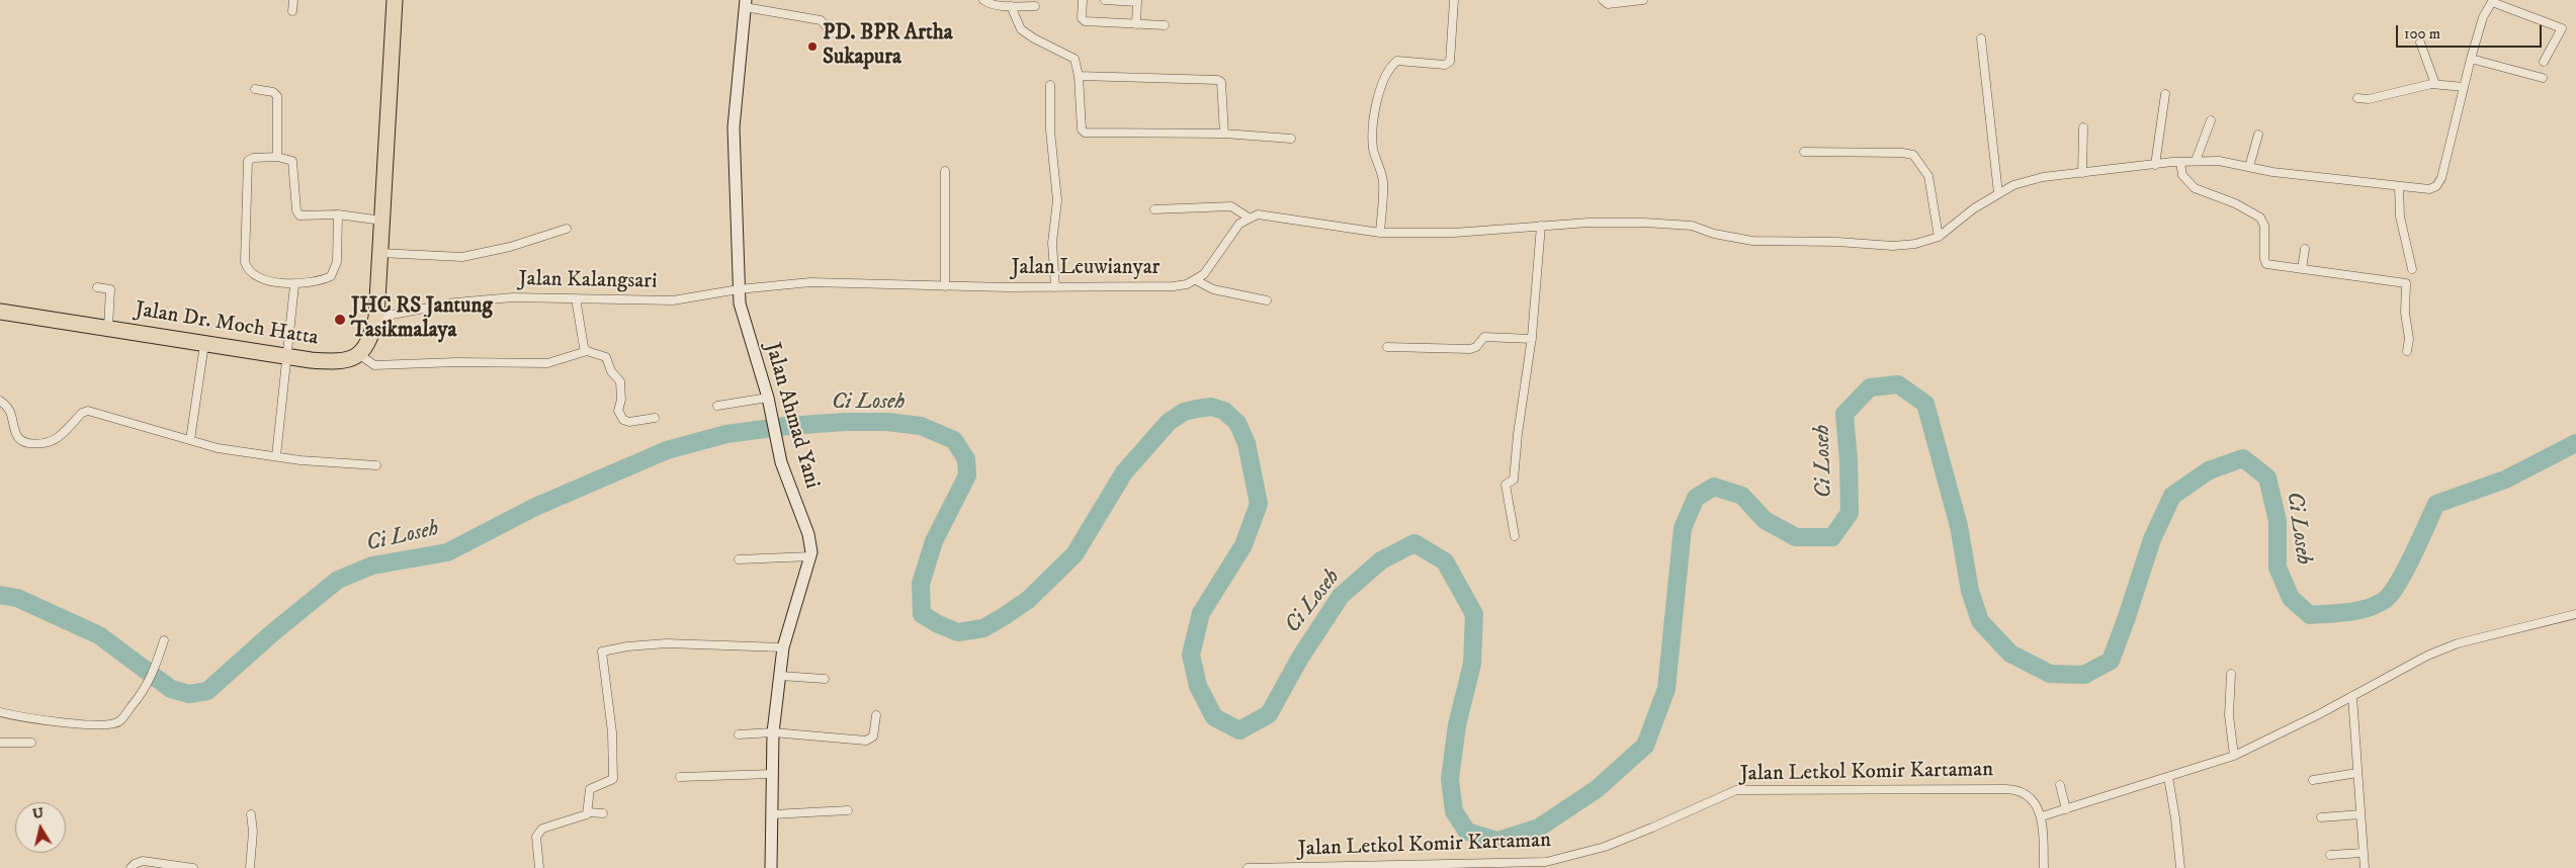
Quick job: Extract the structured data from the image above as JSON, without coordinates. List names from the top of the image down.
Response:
{
  "streets": {
    "highway": ["Jalan Dr. Moch Hatta"],
    "street": [
      "Jalan Leuwianyar",
      "Jalan Kalangsari",
      "Jalan Ahmad Yani",
      "Jalan Letkol Komir Kartaman"
    ]
  },
  "crossings": [
    ["Jalan Leuwianyar", "Jalan Kalangsari"],
    ["Jalan Leuwianyar", "Jalan Ahmad Yani"],
    ["Jalan Kalangsari", "Jalan Ahmad Yani"]
  ],
  "water": ["Ci Loseh"],
  "places": ["PD. BPR Artha Sukapura", "JHC RS Jantung Tasikmalaya"],
  "scale_bar": "100 m",
  "north": "top"
}
